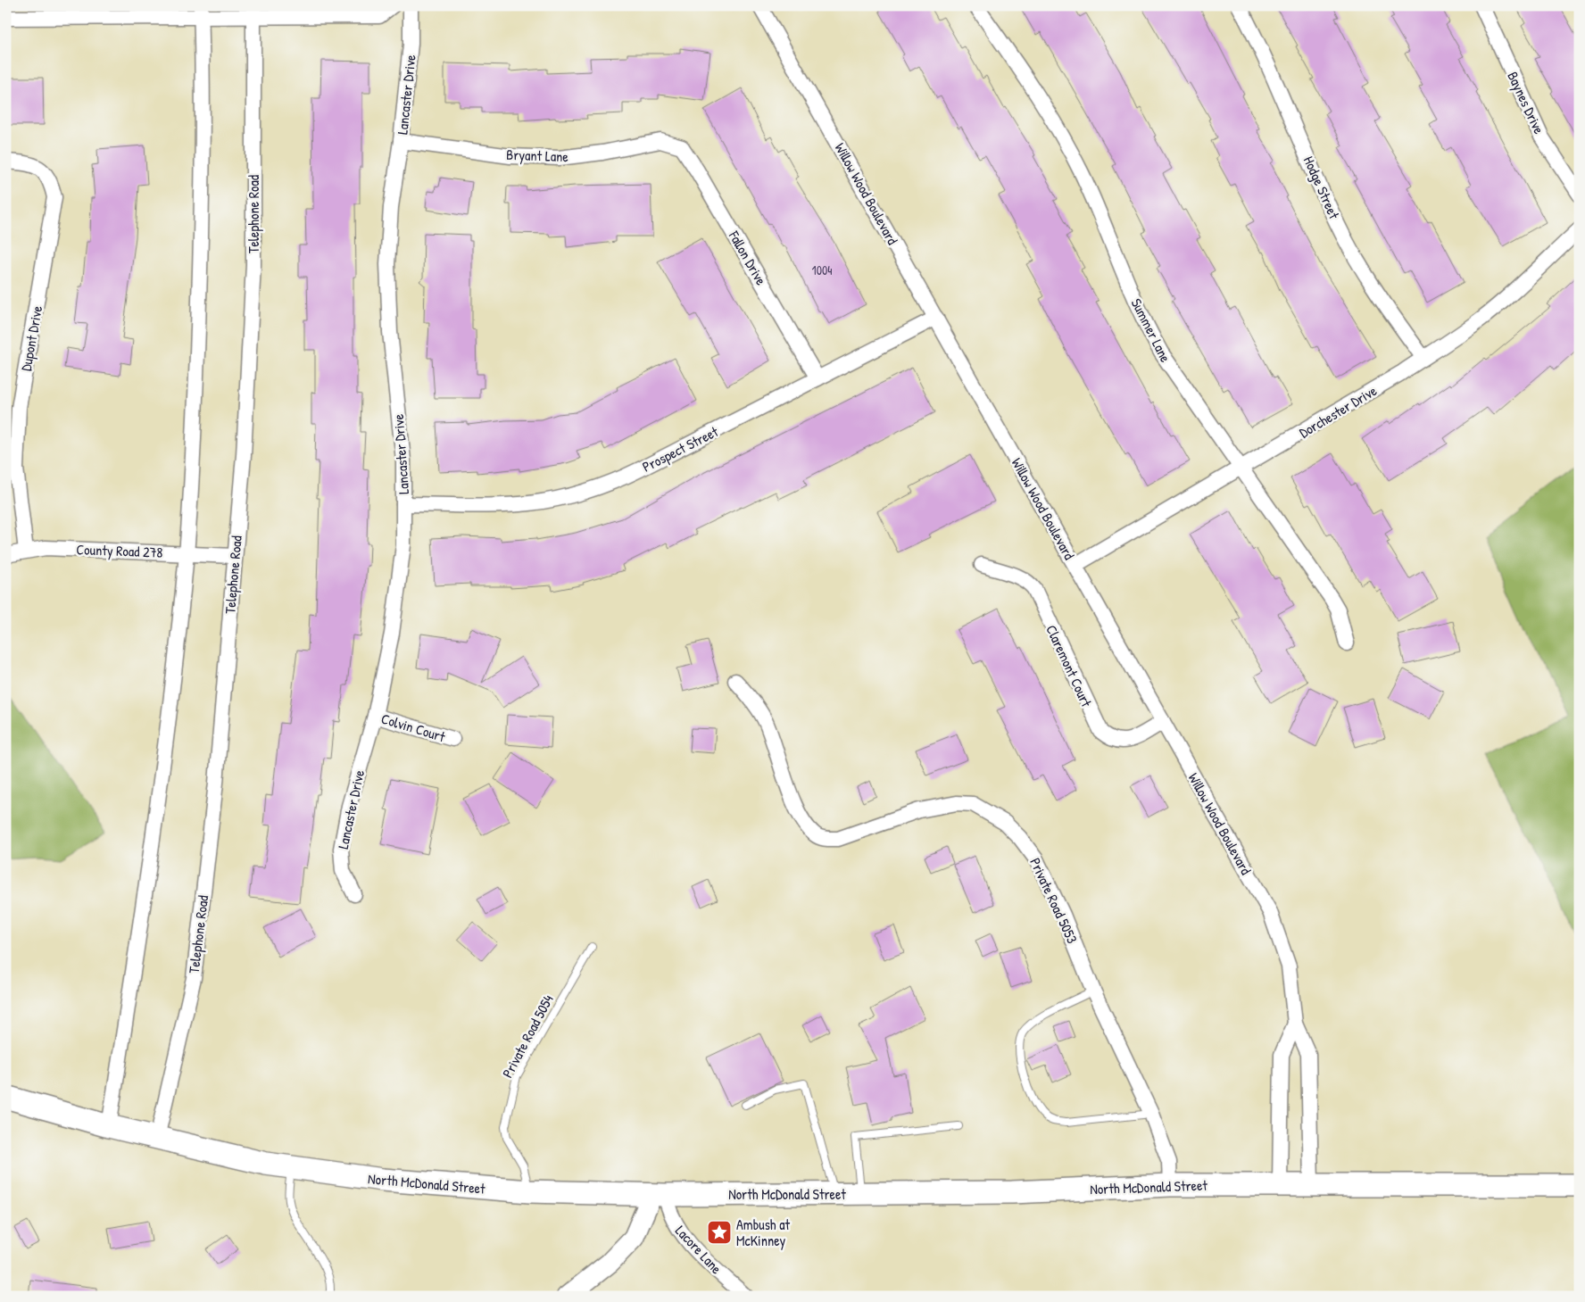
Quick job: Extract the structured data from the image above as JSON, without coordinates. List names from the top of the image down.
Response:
{
  "streets": {
    "main road": ["North McDonald Street"],
    "street": [
      "Lancaster Drive",
      "Baynes Drive",
      "Bryant Lane",
      "Hodge Street",
      "Willow Wood Boulevard",
      "Telephone Road",
      "Fallon Drive",
      "Summer Lane",
      "Dupont Drive",
      "Dorchester Drive",
      "Prospect Street",
      "County Road 278",
      "Claremont Court",
      "Colvin Court",
      "Private Road 5053",
      "Lacore Lane"
    ],
    "lane": ["Private Road 5054"]
  },
  "crossings": [
    ["Lancaster Drive", "Bryant Lane"],
    ["Lancaster Drive", "Prospect Street"],
    ["Lancaster Drive", "Colvin Court"],
    ["Bryant Lane", "Fallon Drive"],
    ["Hodge Street", "Dorchester Drive"],
    ["Willow Wood Boulevard", "Dorchester Drive"],
    ["Willow Wood Boulevard", "Prospect Street"],
    ["Willow Wood Boulevard", "Claremont Court"],
    ["Willow Wood Boulevard", "North McDonald Street"],
    ["Telephone Road", "County Road 278"],
    ["Telephone Road", "North McDonald Street"],
    ["Fallon Drive", "Prospect Street"],
    ["Summer Lane", "Dorchester Drive"],
    ["Dupont Drive", "County Road 278"],
    ["Private Road 5053", "North McDonald Street"],
    ["Private Road 5054", "North McDonald Street"],
    ["North McDonald Street", "Lacore Lane"]
  ],
  "places": {
    "place": ["Ambush at McKinney"]
  },
  "house_numbers": ["1004"]
}
